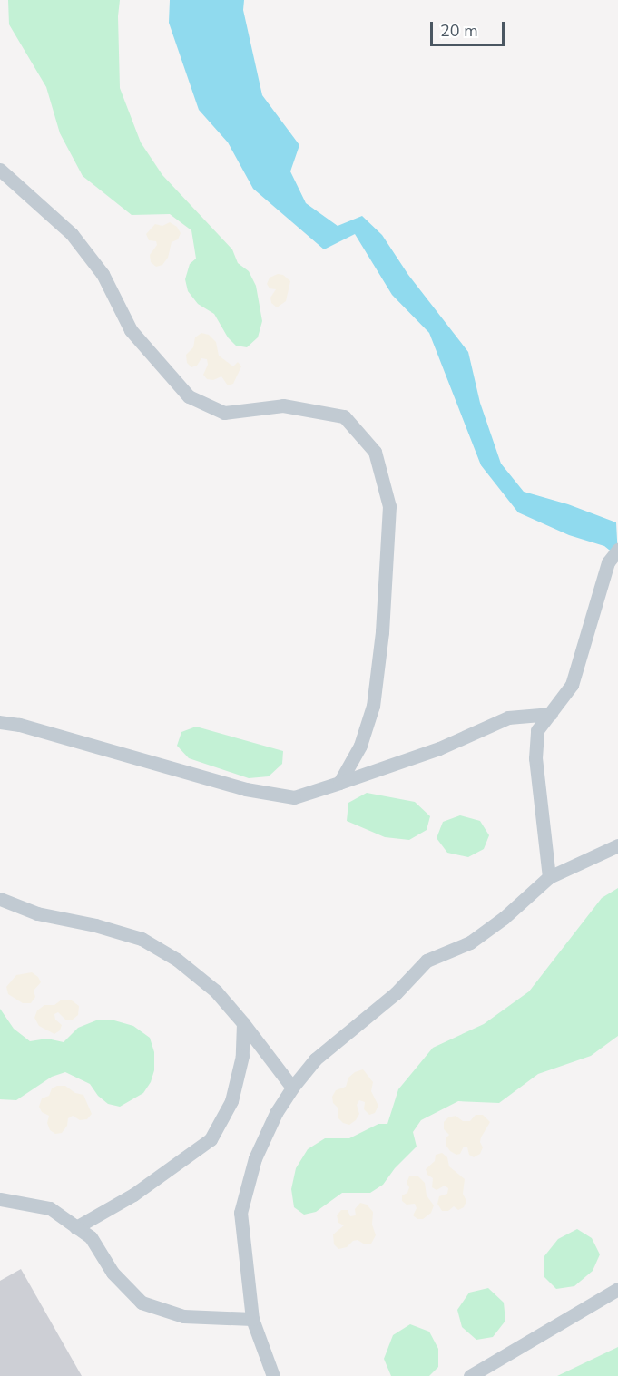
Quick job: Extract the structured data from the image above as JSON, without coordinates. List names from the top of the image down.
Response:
{
  "scale_bar": "20 m"
}
